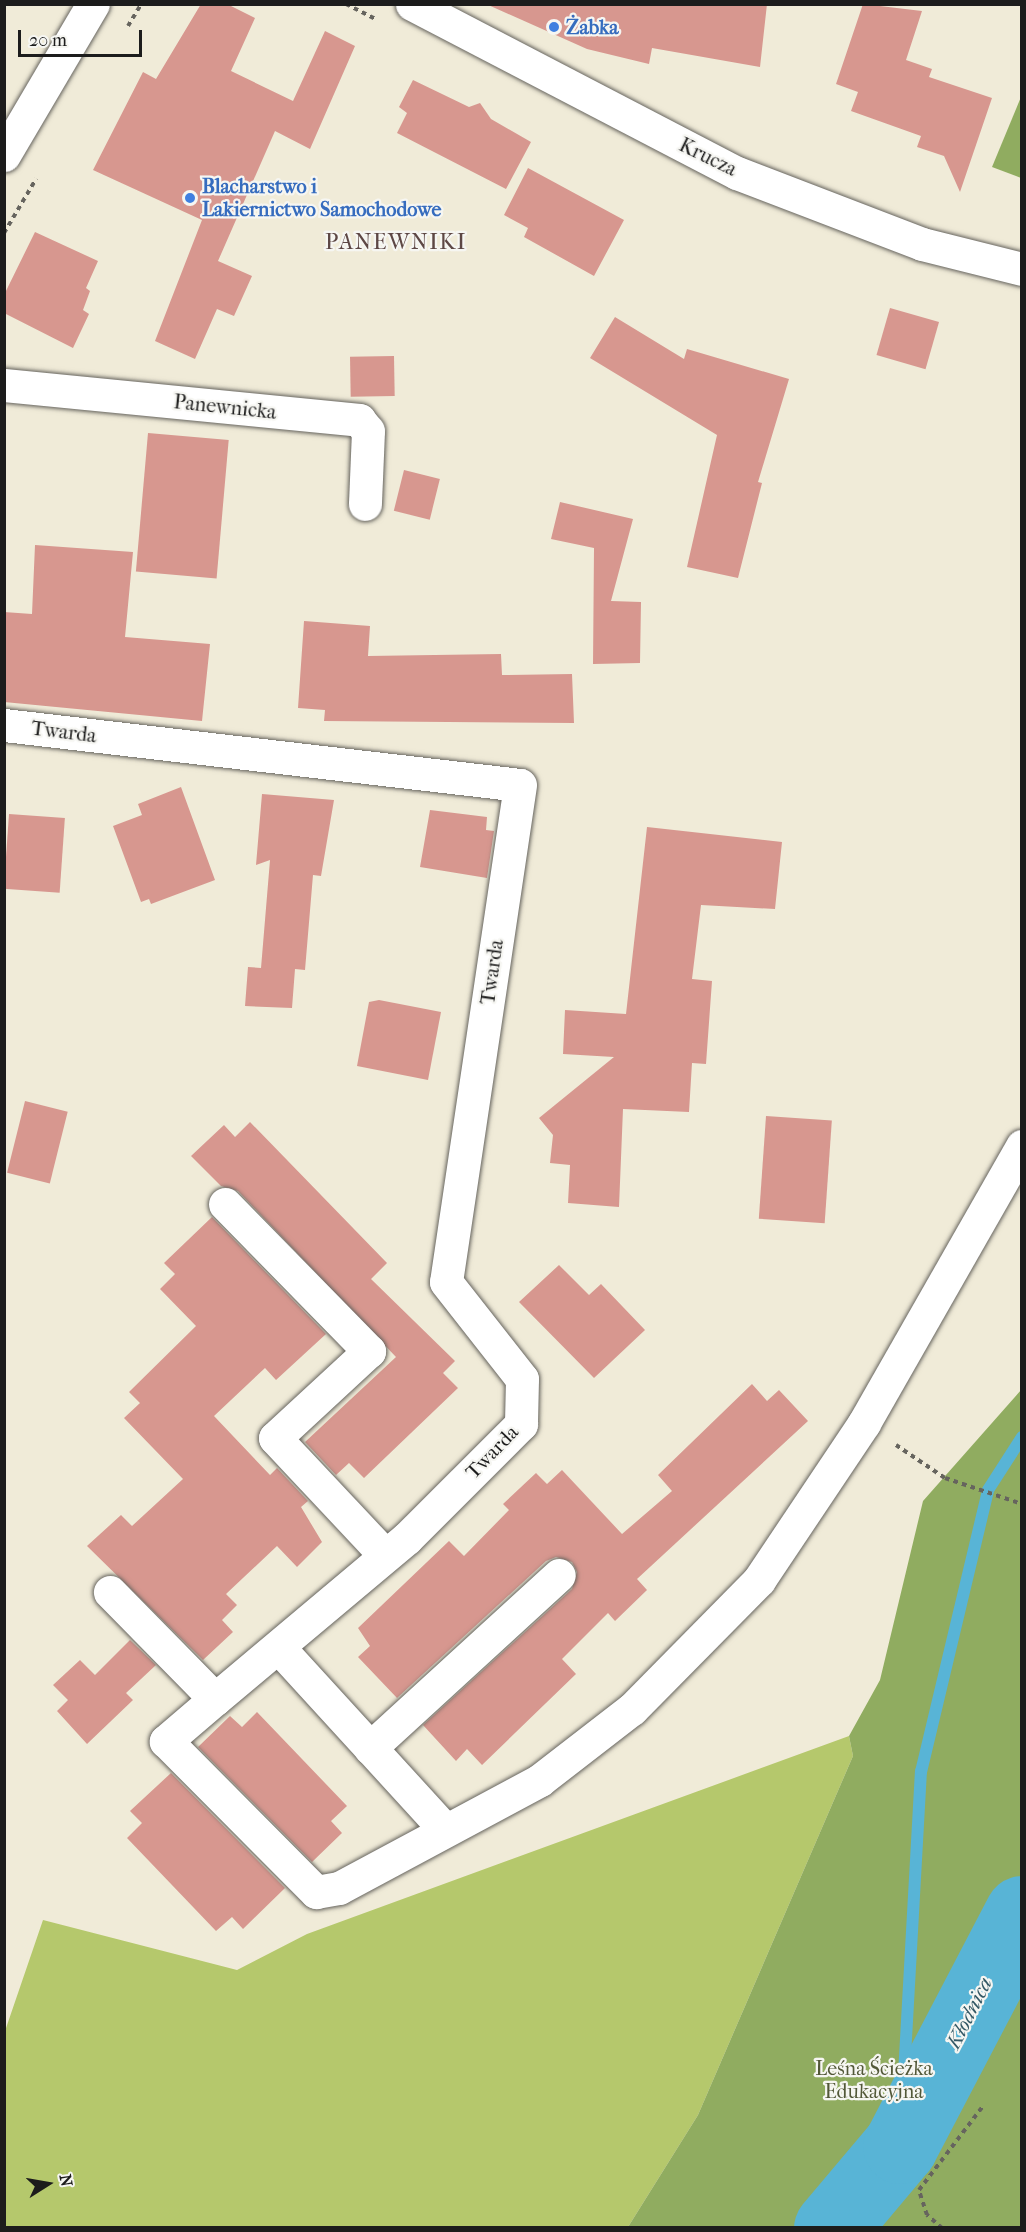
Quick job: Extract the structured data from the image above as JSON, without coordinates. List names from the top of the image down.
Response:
{
  "streets": {
    "street": ["Krucza", "Panewnicka", "Twarda"]
  },
  "districts": ["PANEWNIKI"],
  "water": ["Kłodnica"],
  "parks": ["Leśna Ścieżka Edukacyjna"],
  "places": ["Żabka", "Blacharstwo i Lakiernictwo Samochodowe"],
  "scale_bar": "20 m",
  "north": "right"
}
